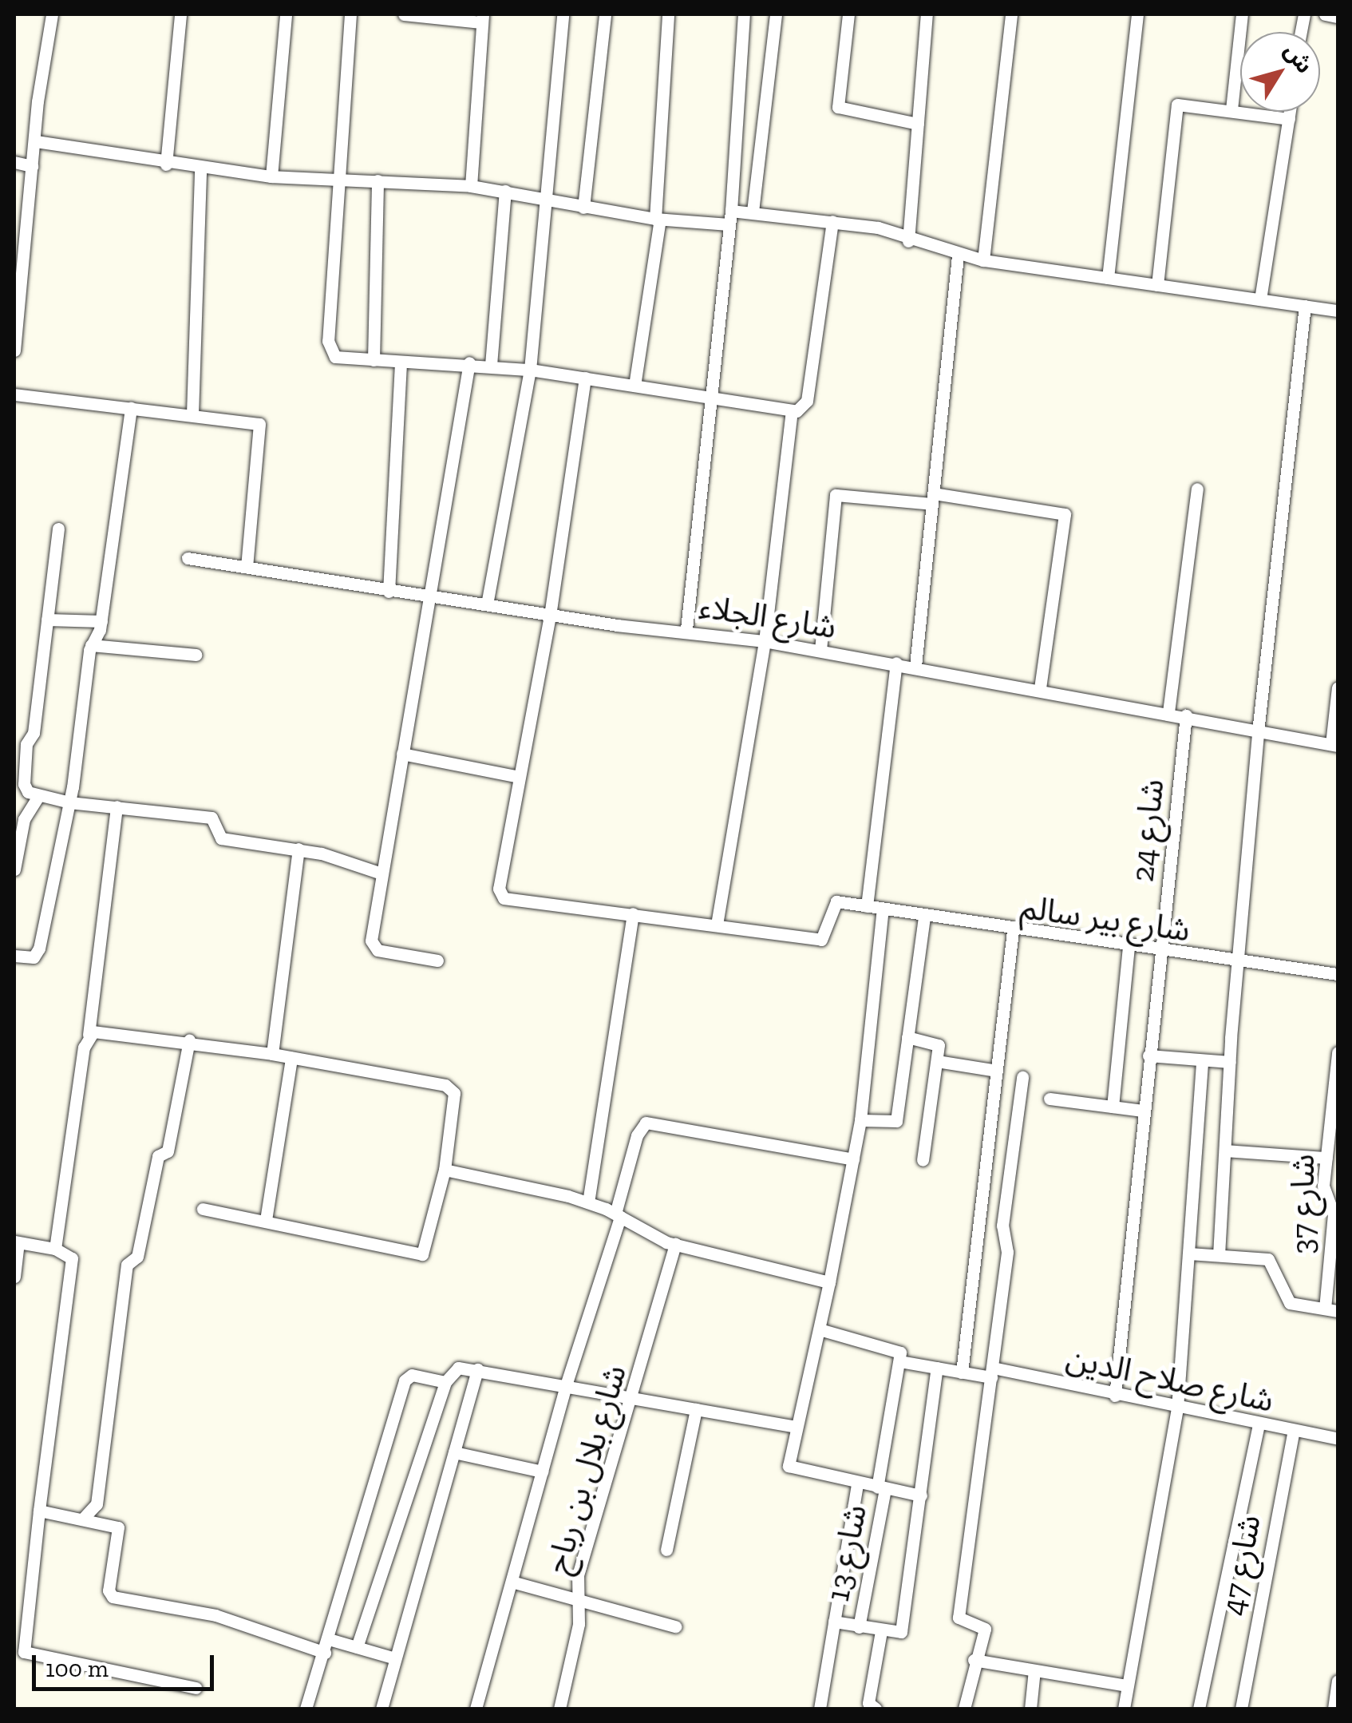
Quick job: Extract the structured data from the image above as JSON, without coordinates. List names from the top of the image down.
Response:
{
  "streets": {
    "street": [
      "شارع الجلاء",
      "شارع 24",
      "شارع بير سالم",
      "شارع 37",
      "شارع صلاح الدين",
      "شارع بلال بن رباح",
      "شارع 13",
      "شارع 47"
    ]
  },
  "crossings": [
    ["شارع الجلاء", "شارع 24"],
    ["شارع 24", "شارع بير سالم"],
    ["شارع 24", "شارع صلاح الدين"],
    ["شارع صلاح الدين", "شارع 13"],
    ["شارع صلاح الدين", "شارع 47"]
  ],
  "scale_bar": "100 m",
  "north": "top right"
}
